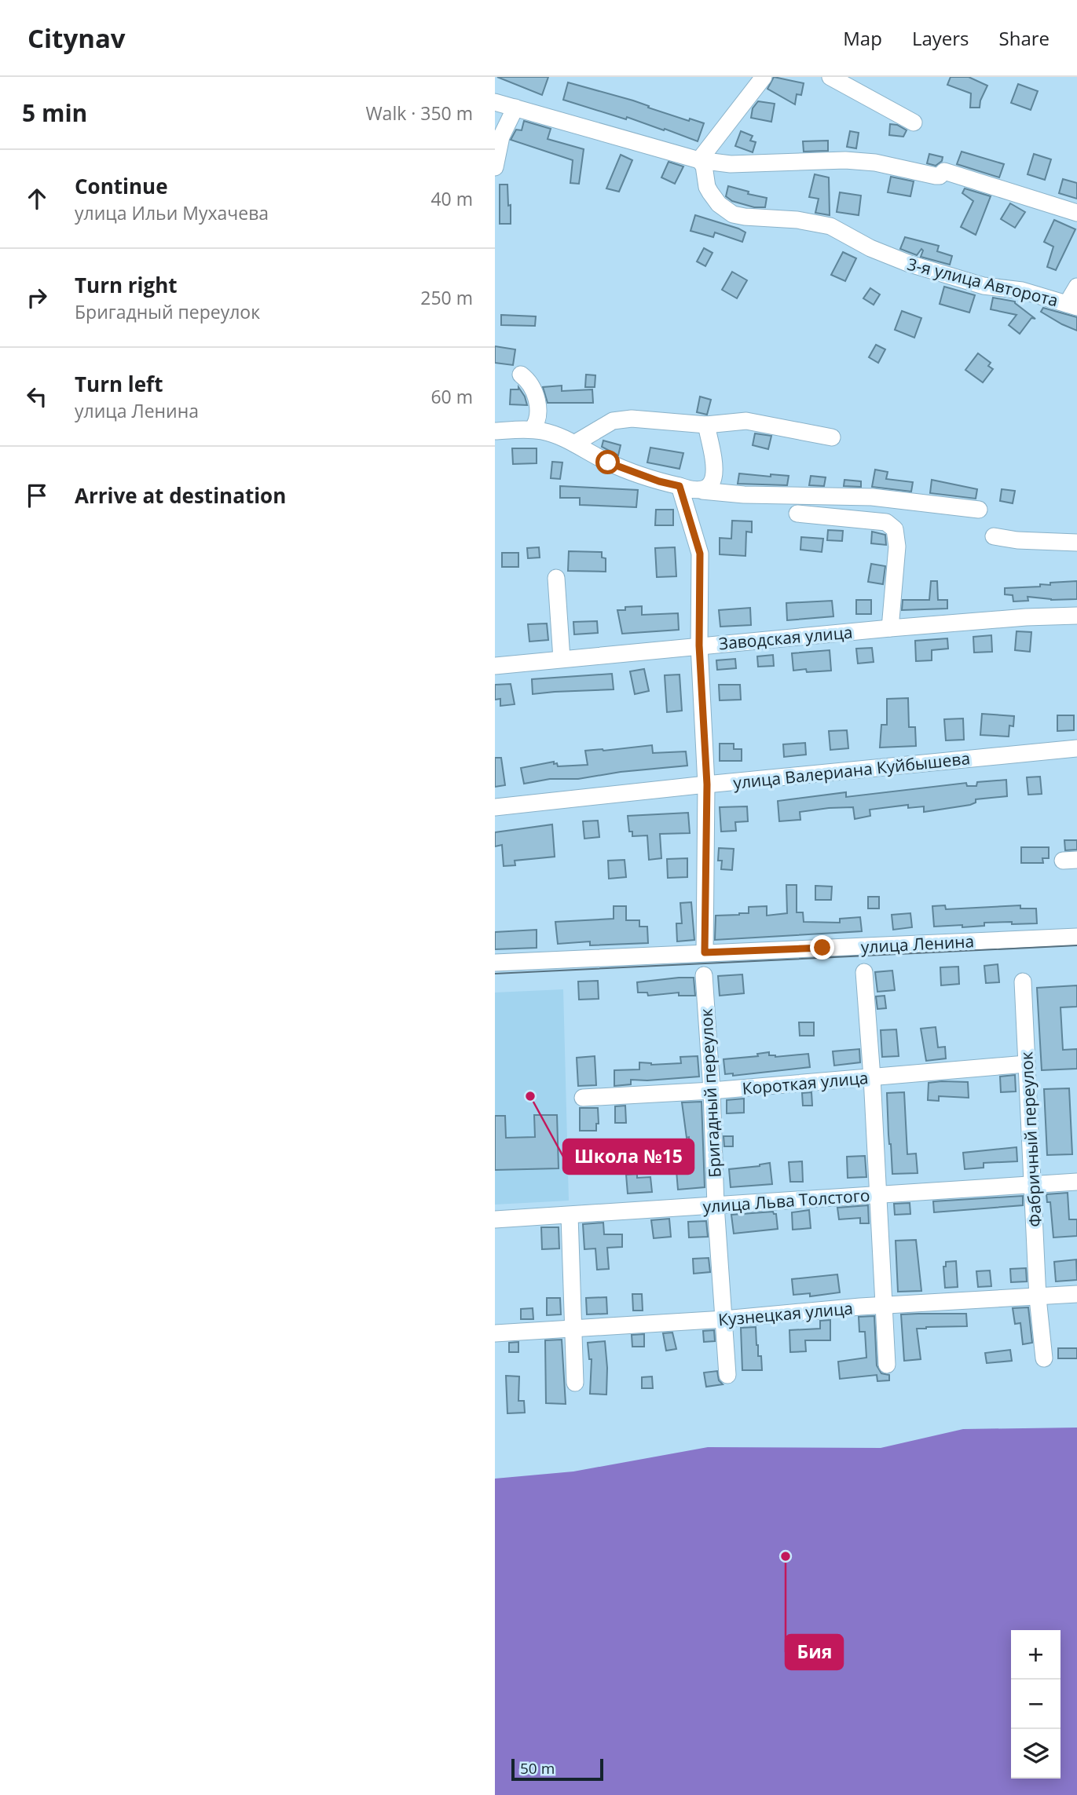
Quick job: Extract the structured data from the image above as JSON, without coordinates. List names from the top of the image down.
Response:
{
  "streets": {
    "street": [
      "3-я улица Авторота",
      "Заводская улица",
      "улица Валериана Куйбышева",
      "улица Ленина",
      "Короткая улица",
      "Бригадный переулок",
      "Фабричный переулок",
      "улица Льва Толстого",
      "Кузнецкая улица"
    ]
  },
  "crossings": [
    ["Короткая улица", "Бригадный переулок"],
    ["Короткая улица", "Фабричный переулок"],
    ["Бригадный переулок", "улица Льва Толстого"],
    ["Бригадный переулок", "Кузнецкая улица"],
    ["Фабричный переулок", "улица Льва Толстого"],
    ["Фабричный переулок", "Кузнецкая улица"]
  ],
  "places": ["Школа №15", "Бия"],
  "scale_bar": "50 m",
  "page": {
    "header": "Citynav",
    "nav": ["Map", "Layers", "Share"],
    "heading": ["5 min", "Walk · 350 m"],
    "list": [
      ["Continue", "улица Ильи Мухачева", "40 m"],
      ["Turn right", "Бригадный переулок", "250 m"],
      ["Turn left", "улица Ленина", "60 m"],
      "Arrive at destination"
    ],
    "map_buttons": ["+", "−"],
    "scale": "50 m"
  }
}
